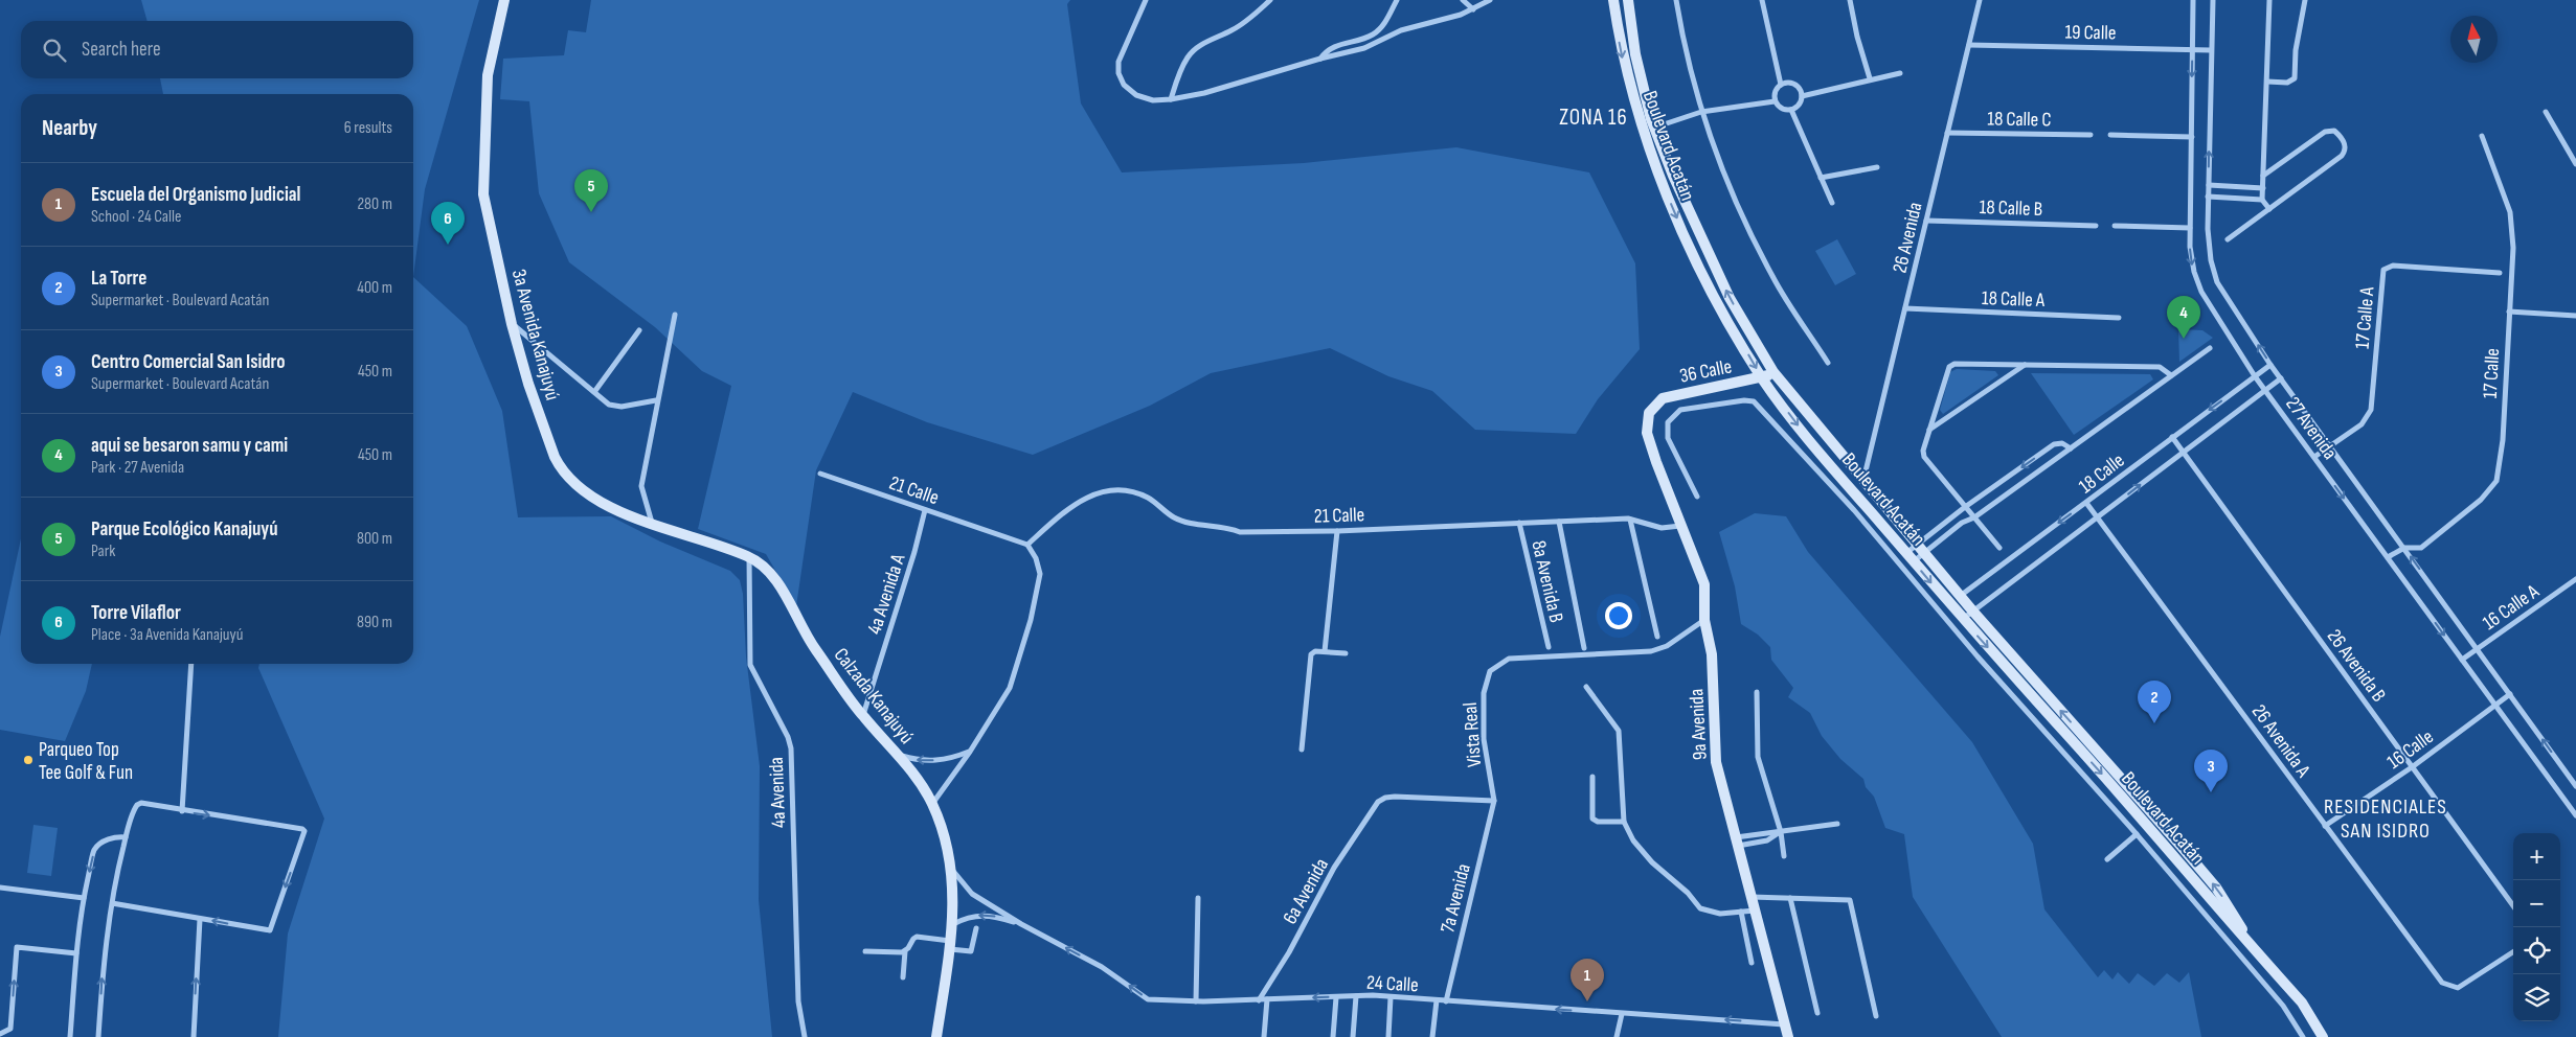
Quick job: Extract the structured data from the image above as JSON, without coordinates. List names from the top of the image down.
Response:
{
  "streets": {
    "main road": [
      "Boulevard Acatán",
      "3a Avenida Kanajuyú",
      "36 Calle",
      "Calzada Kanajuyú",
      "9a Avenida"
    ],
    "street": [
      "19 Calle",
      "18 Calle C",
      "18 Calle B",
      "26 Avenida",
      "18 Calle A",
      "17 Calle A",
      "17 Calle",
      "27 Avenida",
      "18 Calle",
      "21 Calle",
      "8a Avenida B",
      "4a Avenida A",
      "16 Calle A",
      "26 Avenida B",
      "Vista Real",
      "26 Avenida A",
      "16 Calle",
      "4a Avenida",
      "6a Avenida",
      "7a Avenida",
      "24 Calle"
    ]
  },
  "crossings": [
    ["19 Calle", "26 Avenida"],
    ["19 Calle", "27 Avenida"],
    ["18 Calle C", "26 Avenida"],
    ["Boulevard Acatán", "26 Avenida"],
    ["Boulevard Acatán", "36 Calle"],
    ["Boulevard Acatán", "18 Calle"],
    ["18 Calle B", "26 Avenida"],
    ["26 Avenida", "18 Calle A"],
    ["17 Calle A", "27 Avenida"],
    ["3a Avenida Kanajuyú", "Calzada Kanajuyú"],
    ["3a Avenida Kanajuyú", "4a Avenida"],
    ["36 Calle", "9a Avenida"],
    ["17 Calle", "27 Avenida"],
    ["27 Avenida", "18 Calle"],
    ["27 Avenida", "16 Calle A"],
    ["27 Avenida", "16 Calle"],
    ["18 Calle", "26 Avenida B"],
    ["18 Calle", "26 Avenida A"],
    ["21 Calle", "8a Avenida B"],
    ["21 Calle", "4a Avenida A"],
    ["21 Calle", "9a Avenida"],
    ["4a Avenida A", "Calzada Kanajuyú"],
    ["26 Avenida B", "16 Calle"],
    ["Calzada Kanajuyú", "4a Avenida"],
    ["Calzada Kanajuyú", "24 Calle"],
    ["9a Avenida", "Vista Real"],
    ["9a Avenida", "24 Calle"],
    ["Vista Real", "6a Avenida"],
    ["Vista Real", "7a Avenida"],
    ["26 Avenida A", "16 Calle"],
    ["6a Avenida", "7a Avenida"],
    ["6a Avenida", "24 Calle"],
    ["7a Avenida", "24 Calle"]
  ],
  "one_way": ["24 Calle"],
  "districts": ["ZONA 16", "RESIDENCIALES SAN ISIDRO"],
  "places": ["Parqueo Top Tee Golf & Fun"],
  "north": "top",
  "page": {
    "search": "Search here",
    "heading": ["Nearby", "6 results"],
    "list": [
      {
        "mark": "1",
        "name": "Escuela del Organismo Judicial",
        "note": "School · 24 Calle",
        "value": "280 m"
      },
      {
        "mark": "2",
        "name": "La Torre",
        "note": "Supermarket · Boulevard Acatán",
        "value": "400 m"
      },
      {
        "mark": "3",
        "name": "Centro Comercial San Isidro",
        "note": "Supermarket · Boulevard Acatán",
        "value": "450 m"
      },
      {
        "mark": "4",
        "name": "aqui se besaron samu y cami",
        "note": "Park · 27 Avenida",
        "value": "450 m"
      },
      {
        "mark": "5",
        "name": "Parque Ecológico Kanajuyú",
        "note": "Park",
        "value": "800 m"
      },
      {
        "mark": "6",
        "name": "Torre Vilaflor",
        "note": "Place · 3a Avenida Kanajuyú",
        "value": "890 m"
      }
    ],
    "pins": [
      "5",
      "6",
      "4",
      "2",
      "3",
      "1"
    ],
    "map_buttons": ["+", "−"]
  }
}
